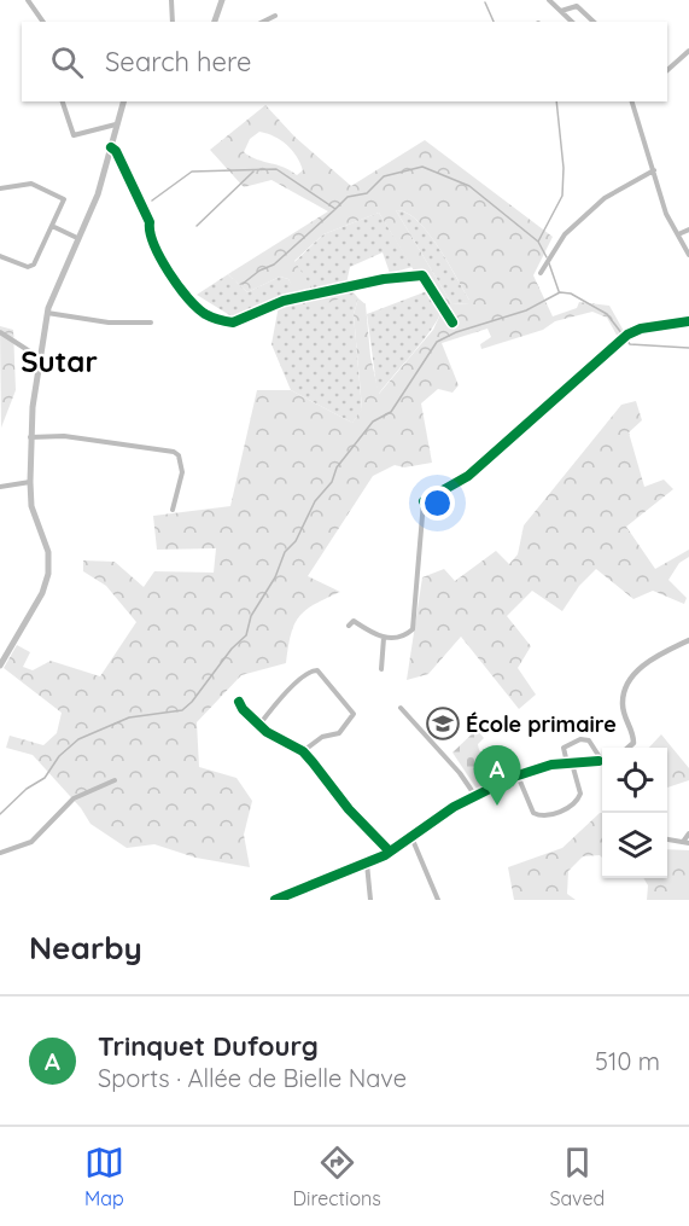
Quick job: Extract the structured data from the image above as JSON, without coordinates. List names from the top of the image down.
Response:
{
  "districts": ["Sutar"],
  "places": {
    "school or university": ["École primaire"]
  },
  "page": {
    "search": "Search here",
    "pins": "A",
    "heading": "Nearby",
    "list": [
      {
        "mark": "A",
        "name": "Trinquet Dufourg",
        "note": "Sports · Allée de Bielle Nave",
        "value": "510 m"
      }
    ],
    "nav": ["Map", "Directions", "Saved"]
  }
}
